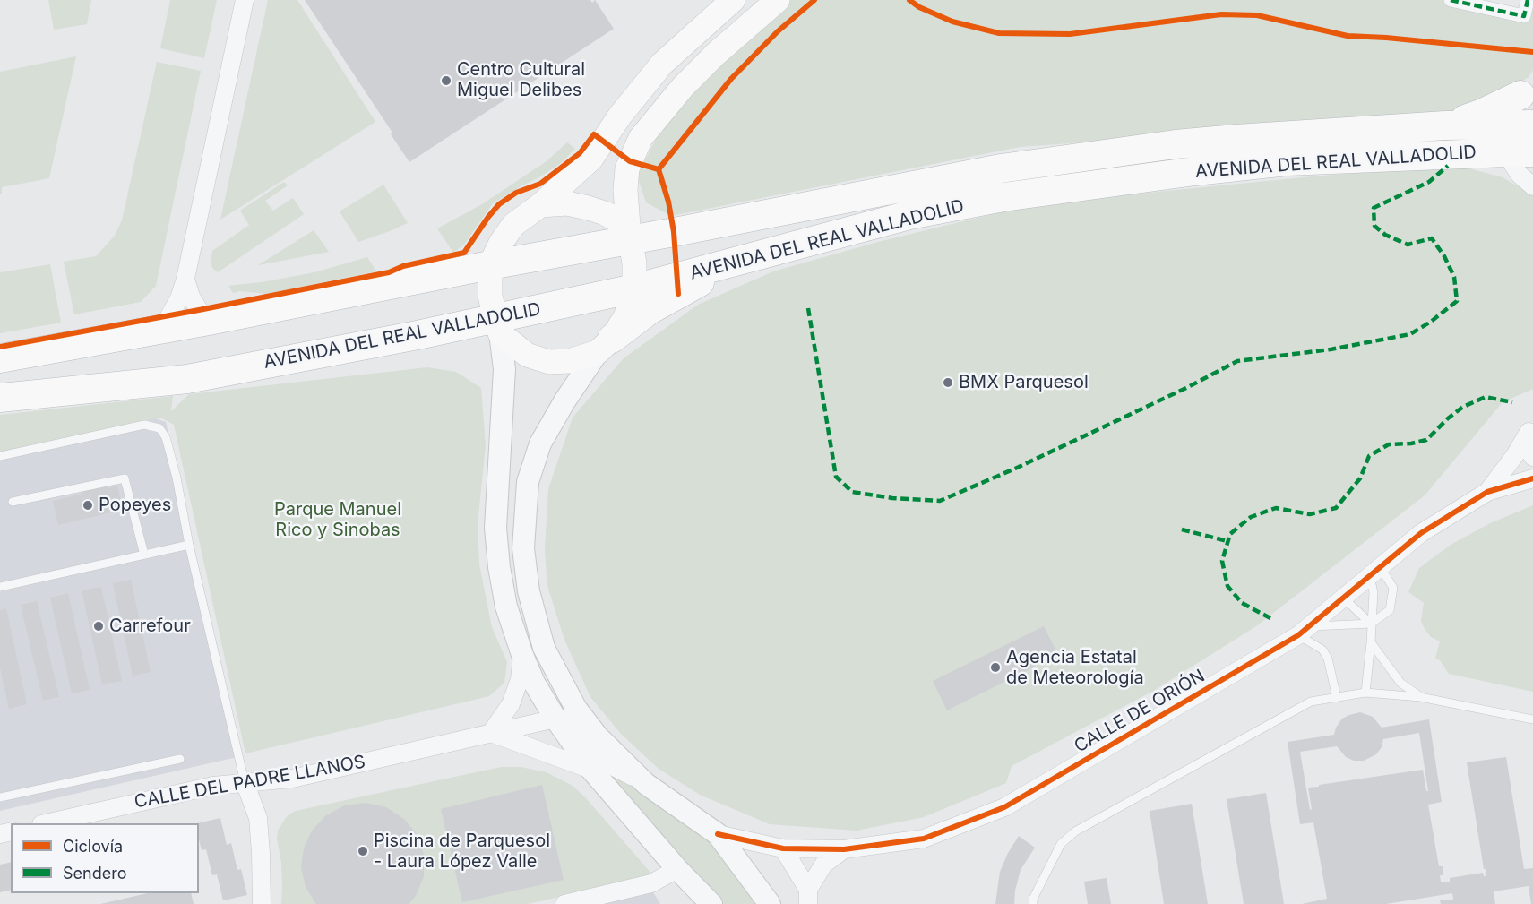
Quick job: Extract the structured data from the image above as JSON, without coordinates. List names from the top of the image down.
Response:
{
  "streets": {
    "highway": ["AVENIDA DEL REAL VALLADOLID"],
    "street": ["CALLE DE ORIÓN", "CALLE DEL PADRE LLANOS"]
  },
  "parks": ["Parque Manuel Rico y Sinobas"],
  "places": [
    "Centro Cultural Miguel Delibes",
    "BMX Parquesol",
    "Popeyes",
    "Carrefour",
    "Agencia Estatal de Meteorología",
    "Piscina de Parquesol - Laura López Valle"
  ],
  "legend": ["Ciclovía", "Sendero"]
}
